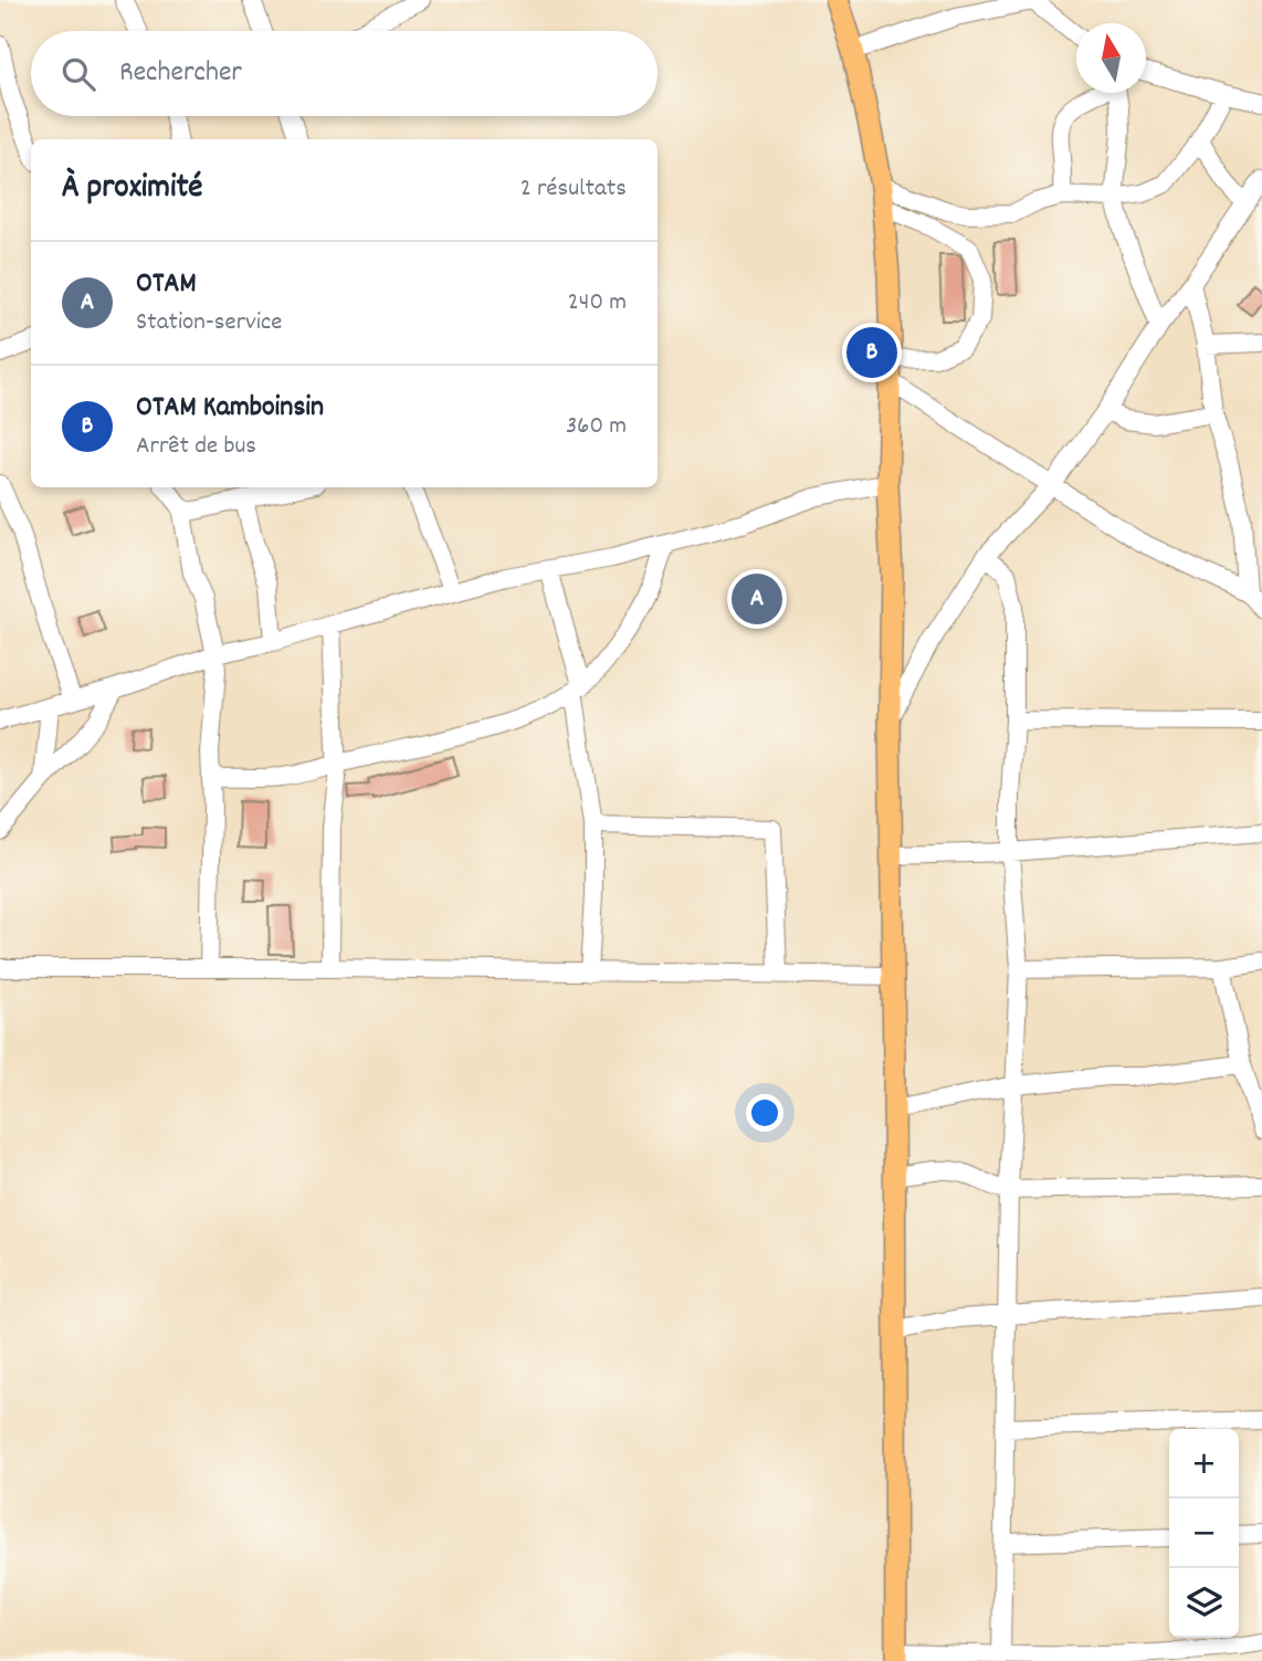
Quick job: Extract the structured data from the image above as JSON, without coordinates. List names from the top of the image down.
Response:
{
  "north": "top",
  "page": {
    "search": "Rechercher",
    "heading": ["À proximité", "2 résultats"],
    "list": [
      {
        "mark": "A",
        "name": "OTAM",
        "note": "Station-service",
        "value": "240 m"
      },
      {
        "mark": "B",
        "name": "OTAM Kamboinsin",
        "note": "Arrêt de bus",
        "value": "360 m"
      }
    ],
    "pins": ["B", "A"],
    "map_buttons": ["+", "−"]
  }
}
